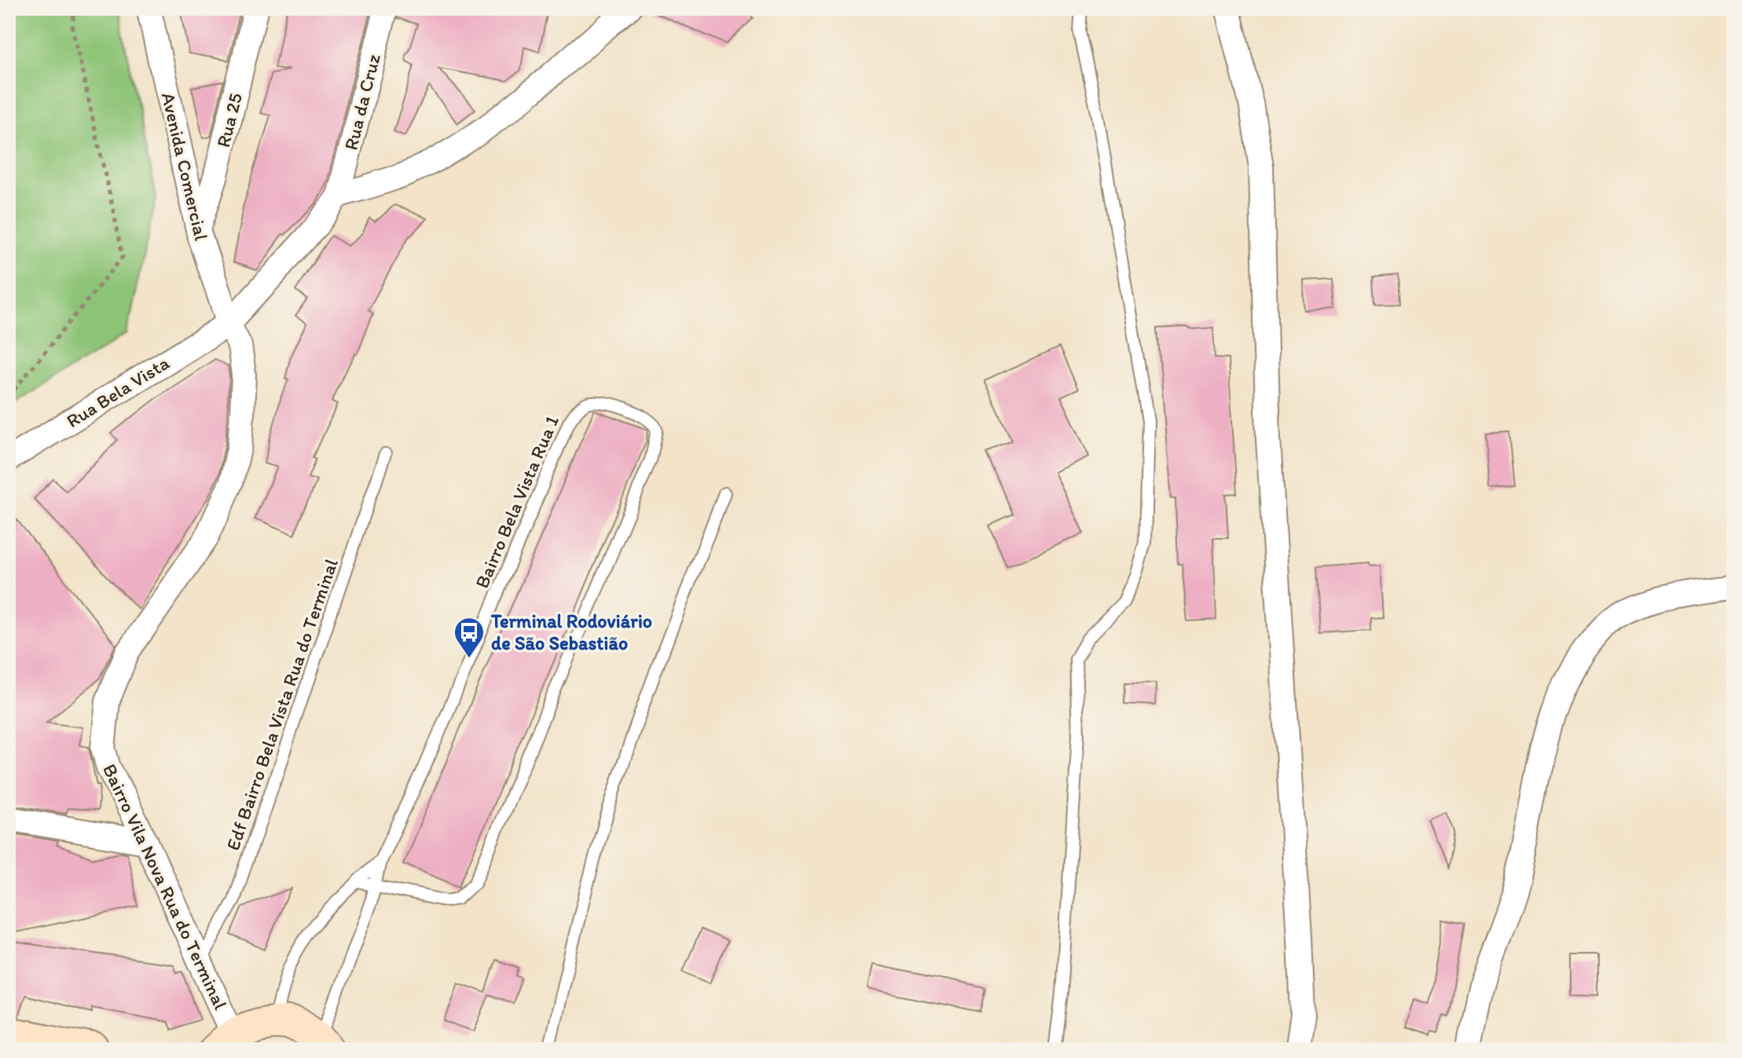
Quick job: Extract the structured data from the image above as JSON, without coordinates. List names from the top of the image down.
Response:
{
  "streets": {
    "street": [
      "Rua da Cruz",
      "Rua 25",
      "Avenida Comercial",
      "Rua Bela Vista",
      "Bairro Vila Nova Rua do Terminal"
    ],
    "lane": ["Bairro Bela Vista Rua 1", "Edf Bairro Bela Vista Rua do Terminal"]
  },
  "crossings": [
    ["Rua da Cruz", "Rua Bela Vista"],
    ["Rua 25", "Avenida Comercial"],
    ["Avenida Comercial", "Rua Bela Vista"],
    ["Avenida Comercial", "Bairro Vila Nova Rua do Terminal"],
    ["Rua Bela Vista", "Bairro Vila Nova Rua do Terminal"],
    ["Edf Bairro Bela Vista Rua do Terminal", "Bairro Vila Nova Rua do Terminal"]
  ],
  "places": {
    "bus stop": ["Terminal Rodoviário de São Sebastião"]
  }
}
